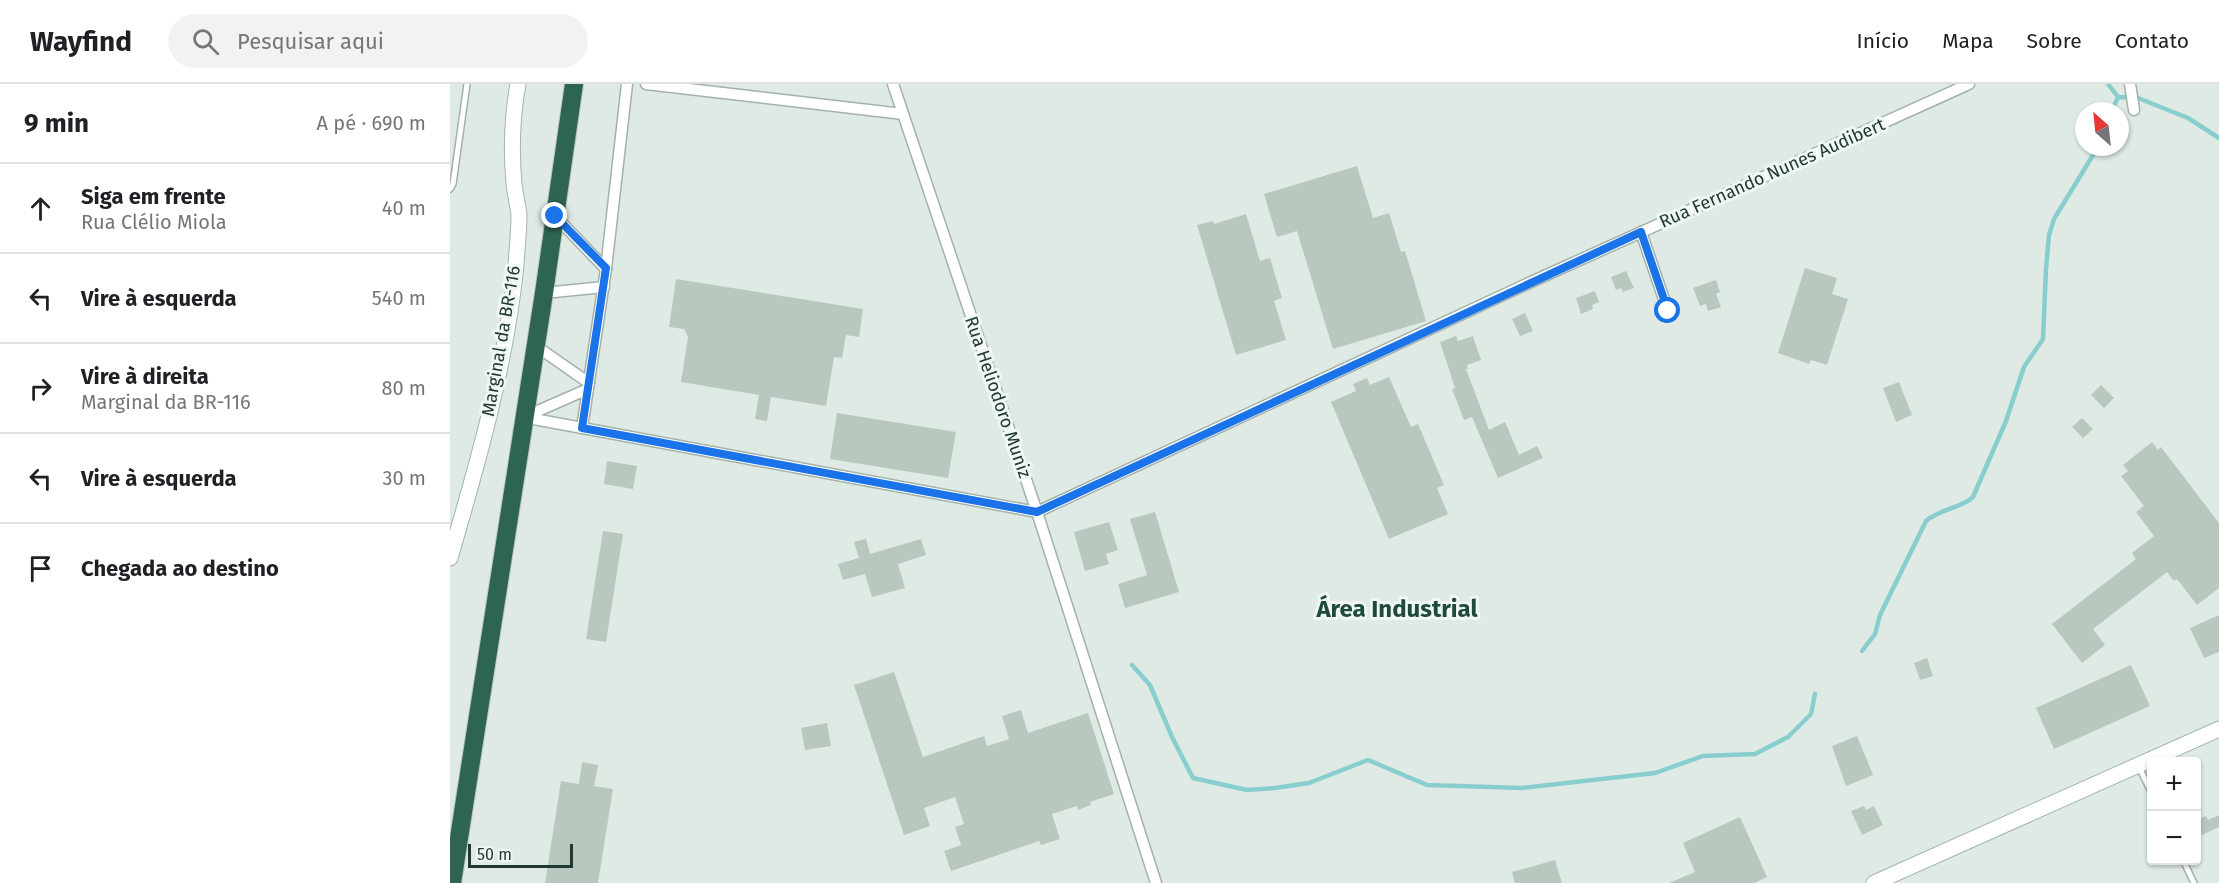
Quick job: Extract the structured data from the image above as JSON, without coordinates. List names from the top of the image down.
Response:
{
  "streets": {
    "street": ["Rua Fernando Nunes Audibert", "Marginal da BR-116", "Rua Heliodoro Muniz"]
  },
  "crossings": [
    ["Rua Fernando Nunes Audibert", "Rua Heliodoro Muniz"]
  ],
  "districts": ["Área Industrial"],
  "scale_bar": "50 m",
  "north": "top left",
  "page": {
    "header": "Wayfind",
    "search": "Pesquisar aqui",
    "nav": [
      "Início",
      "Mapa",
      "Sobre",
      "Contato"
    ],
    "heading": ["9 min", "A pé · 690 m"],
    "list": [
      ["Siga em frente", "Rua Clélio Miola", "40 m"],
      ["Vire à esquerda", "540 m"],
      ["Vire à direita", "Marginal da BR-116", "80 m"],
      ["Vire à esquerda", "30 m"],
      "Chegada ao destino"
    ],
    "map_buttons": ["+", "−"],
    "scale": "50 m"
  }
}
